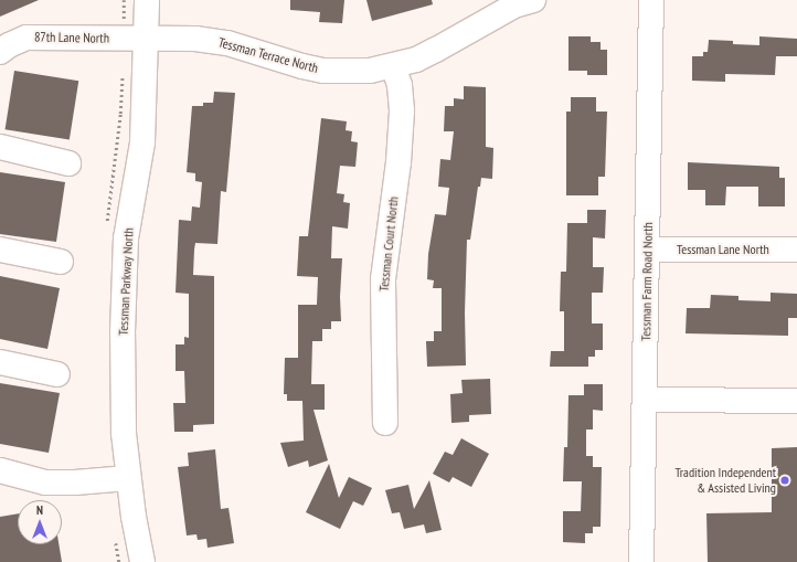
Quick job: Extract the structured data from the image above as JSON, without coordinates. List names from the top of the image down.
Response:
{
  "streets": {
    "street": [
      "87th Lane North",
      "Tessman Terrace North",
      "Tessman Court North",
      "Tessman Lane North",
      "Tessman Parkway North",
      "Tessman Farm Road North"
    ]
  },
  "crossings": [
    ["87th Lane North", "Tessman Terrace North"],
    ["87th Lane North", "Tessman Parkway North"],
    ["Tessman Terrace North", "Tessman Court North"],
    ["Tessman Terrace North", "Tessman Parkway North"],
    ["Tessman Lane North", "Tessman Farm Road North"]
  ],
  "places": ["Tradition Independent & Assisted Living"],
  "north": "top"
}
